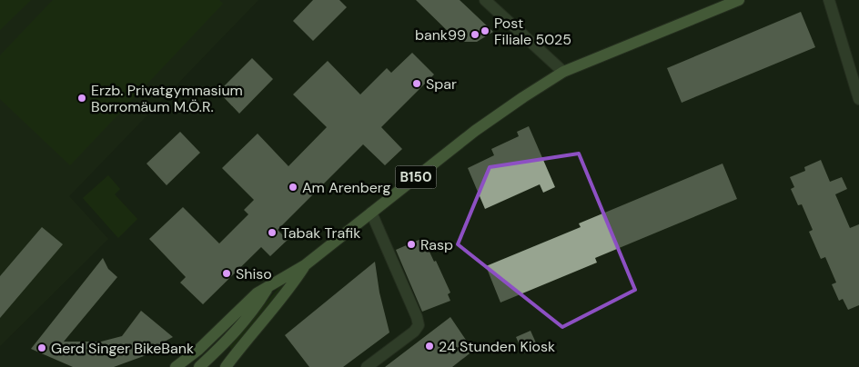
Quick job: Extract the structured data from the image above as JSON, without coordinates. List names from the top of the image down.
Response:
{
  "streets": {
    "main road": ["B150"]
  },
  "places": [
    "Post Filiale 5025",
    "bank99",
    "Spar",
    "Erzb. Privatgymnasium Borromäum M.Ö.R.",
    "Am Arenberg",
    "Tabak Trafik",
    "Rasp",
    "Shiso",
    "24 Stunden Kiosk",
    "Gerd Singer BikeBank"
  ]
}
